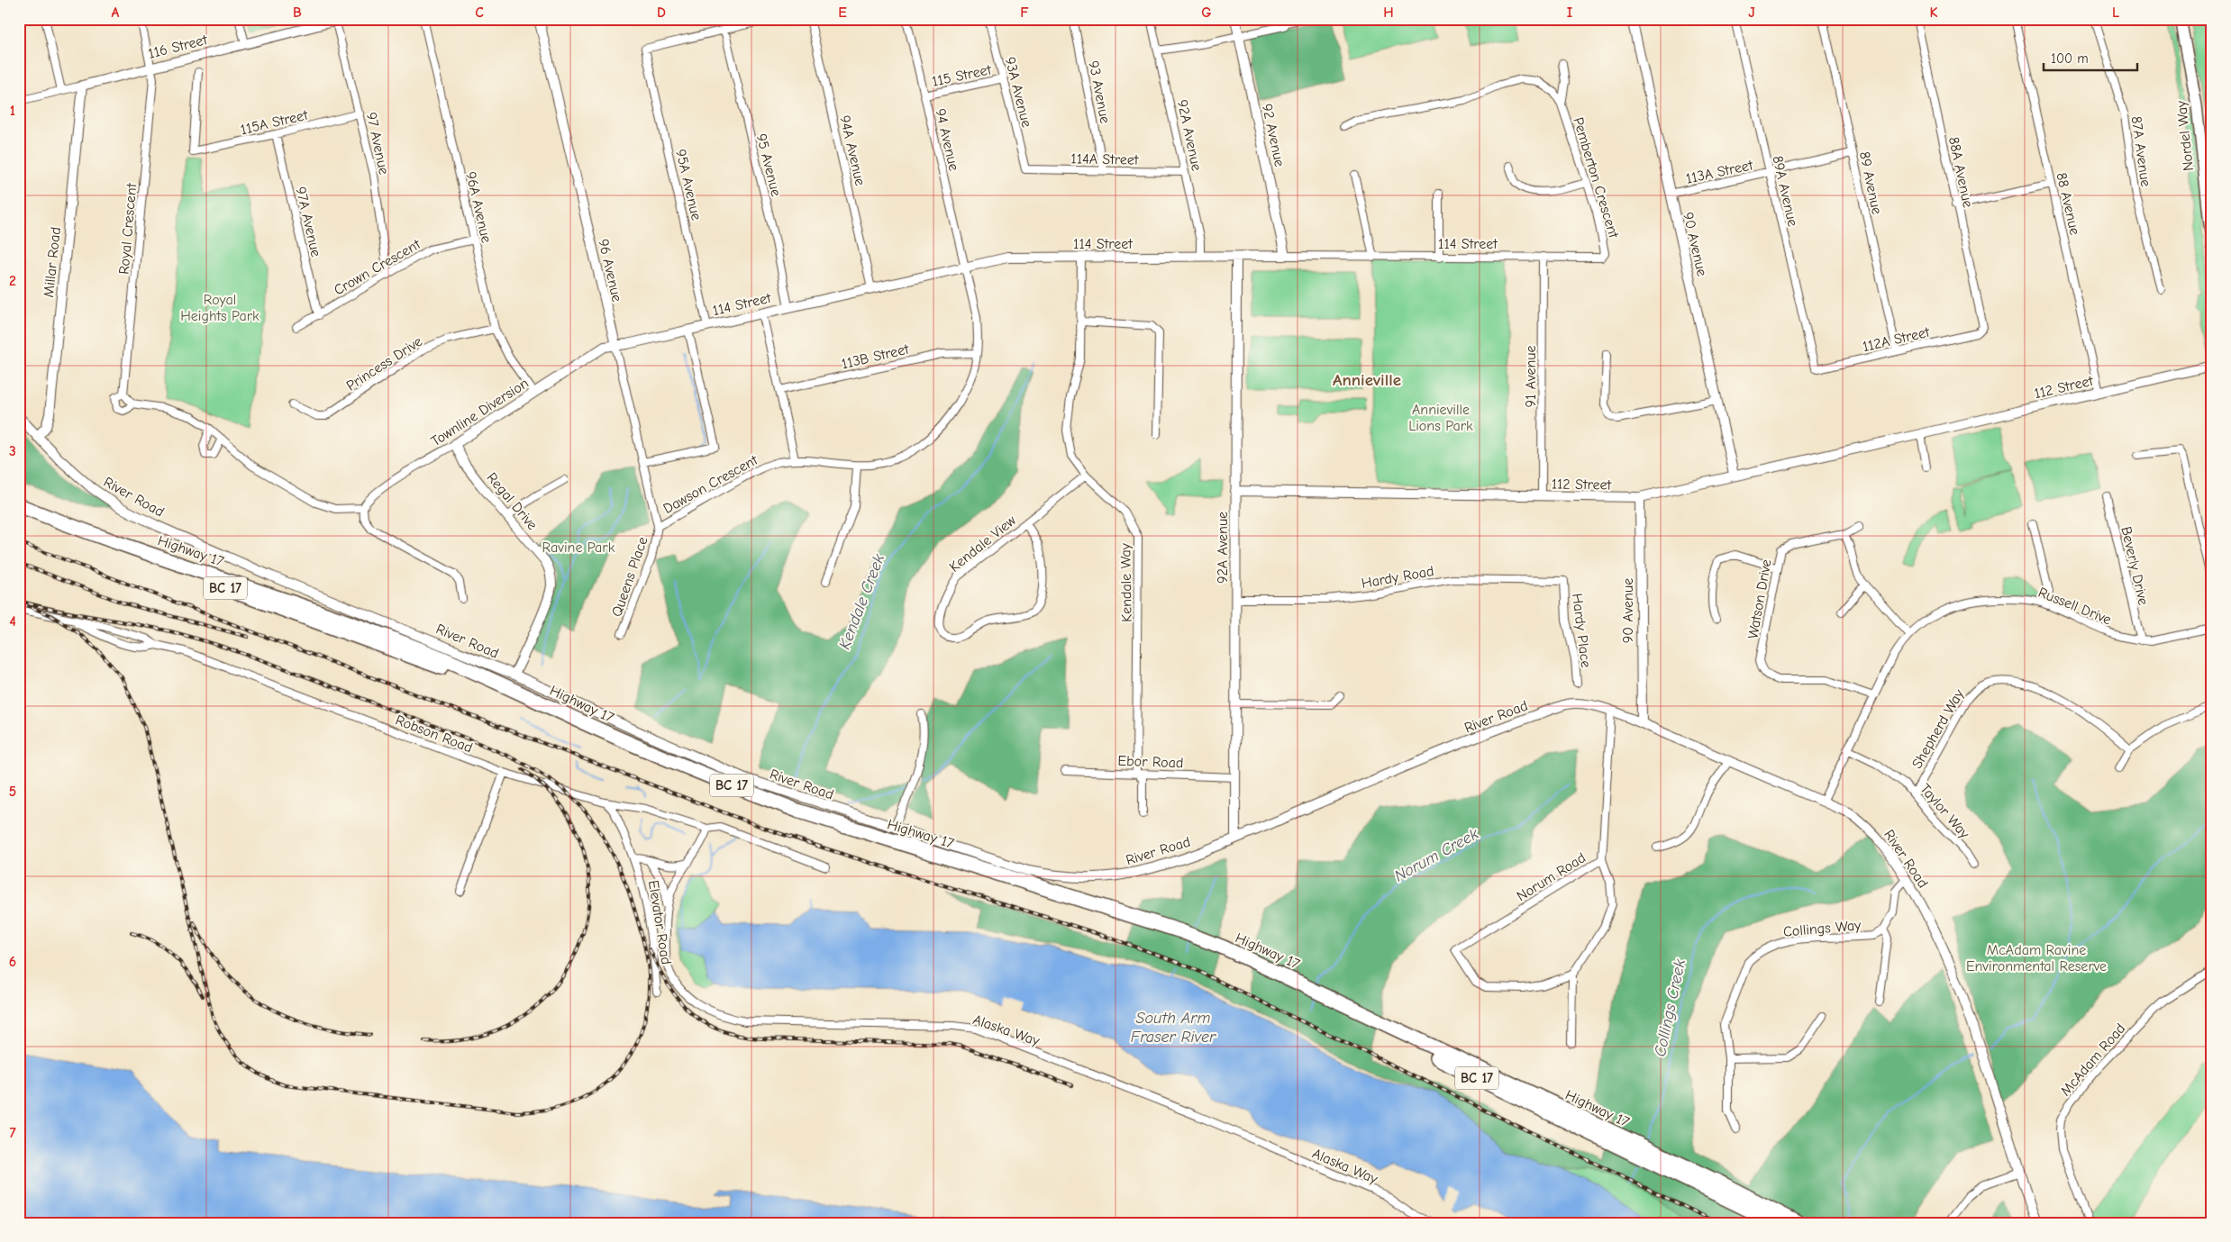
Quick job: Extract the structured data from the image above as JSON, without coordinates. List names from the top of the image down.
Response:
{
  "streets": {
    "highway": ["Highway 17", "BC 17"],
    "main road": ["Nordel Way"],
    "street": [
      "116 Street",
      "115 Street",
      "93A Avenue",
      "93 Avenue",
      "115A Street",
      "92A Avenue",
      "92 Avenue",
      "94 Avenue",
      "97 Avenue",
      "94A Avenue",
      "87A Avenue",
      "114A Street",
      "95 Avenue",
      "113A Street",
      "88A Avenue",
      "Pemberton Crescent",
      "89 Avenue",
      "95A Avenue",
      "89A Avenue",
      "88 Avenue",
      "96A Avenue",
      "97A Avenue",
      "Royal Crescent",
      "114 Street",
      "90 Avenue",
      "Millar Road",
      "Crown Crescent",
      "96 Avenue",
      "112A Street",
      "113B Street",
      "Princess Drive",
      "91 Avenue",
      "112 Street",
      "Townline Diversion",
      "Dawson Crescent",
      "River Road",
      "Regal Drive",
      "Kendale View",
      "Beverly Drive",
      "Queens Place",
      "Hardy Road",
      "Kendale Way",
      "Watson Drive",
      "Russell Drive",
      "Hardy Place",
      "Shepherd Way",
      "Robson Road",
      "Ebor Road",
      "Taylor Way",
      "Norum Road",
      "Elevator Road",
      "Collings Way",
      "Alaska Way",
      "McAdam Road"
    ]
  },
  "crossings": [
    ["116 Street", "97 Avenue"],
    ["116 Street", "Royal Crescent"],
    ["116 Street", "Millar Road"],
    ["115 Street", "93A Avenue"],
    ["115 Street", "94 Avenue"],
    ["93A Avenue", "114A Street"],
    ["93 Avenue", "114A Street"],
    ["115A Street", "97 Avenue"],
    ["115A Street", "97A Avenue"],
    ["92A Avenue", "114A Street"],
    ["92A Avenue", "114 Street"],
    ["92A Avenue", "112 Street"],
    ["92A Avenue", "River Road"],
    ["92A Avenue", "Hardy Road"],
    ["92A Avenue", "Ebor Road"],
    ["92 Avenue", "114 Street"],
    ["94 Avenue", "114 Street"],
    ["94 Avenue", "Dawson Crescent"],
    ["97 Avenue", "Crown Crescent"],
    ["94A Avenue", "114 Street"],
    ["95 Avenue", "95A Avenue"],
    ["95 Avenue", "114 Street"],
    ["113A Street", "89 Avenue"],
    ["113A Street", "89A Avenue"],
    ["113A Street", "90 Avenue"],
    ["88A Avenue", "112A Street"],
    ["Pemberton Crescent", "114 Street"],
    ["89 Avenue", "112A Street"],
    ["95A Avenue", "114 Street"],
    ["89A Avenue", "112A Street"],
    ["88 Avenue", "112 Street"],
    ["96A Avenue", "Crown Crescent"],
    ["96A Avenue", "Princess Drive"],
    ["96A Avenue", "Townline Diversion"],
    ["97A Avenue", "Crown Crescent"],
    ["Royal Crescent", "Townline Diversion"],
    ["114 Street", "96 Avenue"],
    ["114 Street", "91 Avenue"],
    ["114 Street", "Townline Diversion"],
    ["114 Street", "Dawson Crescent"],
    ["114 Street", "Kendale Way"],
    ["90 Avenue", "112 Street"],
    ["90 Avenue", "River Road"],
    ["Millar Road", "River Road"],
    ["96 Avenue", "Townline Diversion"],
    ["96 Avenue", "Dawson Crescent"],
    ["96 Avenue", "Queens Place"],
    ["113B Street", "Dawson Crescent"],
    ["91 Avenue", "112 Street"],
    ["Townline Diversion", "Regal Drive"],
    ["Dawson Crescent", "Queens Place"],
    ["River Road", "Regal Drive"],
    ["River Road", "Russell Drive"],
    ["River Road", "Norum Road"],
    ["River Road", "Collings Way"],
    ["Kendale View", "Kendale Way"],
    ["Beverly Drive", "Russell Drive"],
    ["Hardy Road", "Hardy Place"],
    ["Kendale Way", "Ebor Road"],
    ["Watson Drive", "Russell Drive"],
    ["Russell Drive", "Taylor Way"],
    ["Shepherd Way", "Taylor Way"],
    ["Robson Road", "Elevator Road"],
    ["Elevator Road", "Alaska Way"]
  ],
  "districts": ["Annieville"],
  "water": [
    "Kendale Creek",
    "Norum Creek",
    "Collings Creek",
    "South Arm Fraser River"
  ],
  "parks": [
    "Royal Heights Park",
    "Annieville Lions Park",
    "Ravine Park",
    "McAdam Ravine Environmental Reserve"
  ],
  "scale_bar": "100 m",
  "grid": {
    "columns": [
      "A",
      "B",
      "C",
      "D",
      "E",
      "F",
      "G",
      "H",
      "I",
      "J",
      "K",
      "L"
    ],
    "rows": [
      "1",
      "2",
      "3",
      "4",
      "5",
      "6",
      "7"
    ]
  }
}
